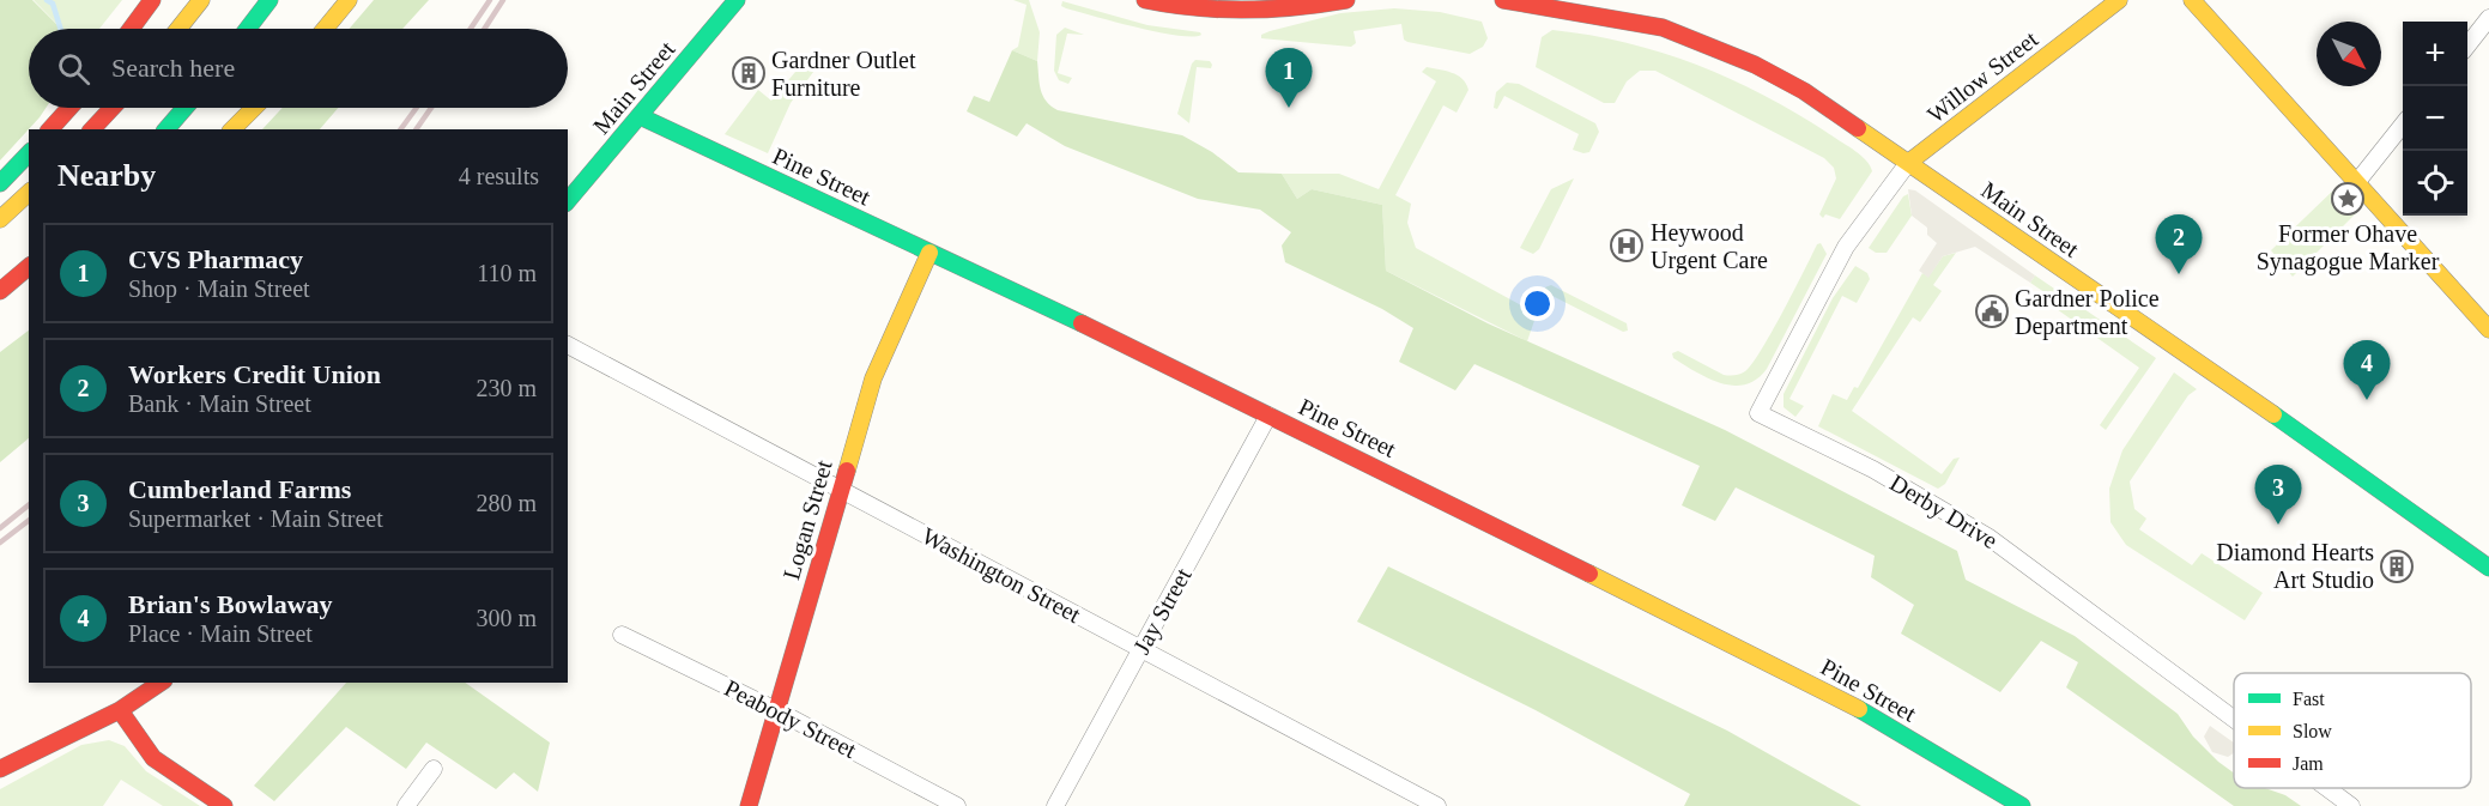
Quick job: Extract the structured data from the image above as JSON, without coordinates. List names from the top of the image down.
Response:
{
  "streets": {
    "main road": [
      "Willow Street",
      "Main Street",
      "Pine Street",
      "Logan Street"
    ],
    "street": [
      "Derby Drive",
      "Washington Street",
      "Jay Street",
      "Peabody Street"
    ]
  },
  "crossings": [
    ["Willow Street", "Main Street"],
    ["Willow Street", "Derby Drive"],
    ["Main Street", "Pine Street"],
    ["Main Street", "Derby Drive"],
    ["Pine Street", "Logan Street"],
    ["Pine Street", "Jay Street"],
    ["Logan Street", "Washington Street"],
    ["Logan Street", "Peabody Street"],
    ["Washington Street", "Jay Street"]
  ],
  "places": {
    "building": ["Gardner Outlet Furniture", "Diamond Hearts Art Studio"],
    "place": ["Former Ohave Synagogue Marker"],
    "hospital": ["Heywood Urgent Care"],
    "public building": ["Gardner Police Department"]
  },
  "legend": ["Fast", "Slow", "Jam"],
  "north": "bottom right",
  "page": {
    "map_buttons": ["+", "−"],
    "search": "Search here",
    "pins": [
      "1",
      "2",
      "4",
      "3"
    ],
    "heading": ["Nearby", "4 results"],
    "list": [
      {
        "mark": "1",
        "name": "CVS Pharmacy",
        "note": "Shop · Main Street",
        "value": "110 m"
      },
      {
        "mark": "2",
        "name": "Workers Credit Union",
        "note": "Bank · Main Street",
        "value": "230 m"
      },
      {
        "mark": "3",
        "name": "Cumberland Farms",
        "note": "Supermarket · Main Street",
        "value": "280 m"
      },
      {
        "mark": "4",
        "name": "Brian's Bowlaway",
        "note": "Place · Main Street",
        "value": "300 m"
      }
    ]
  }
}
